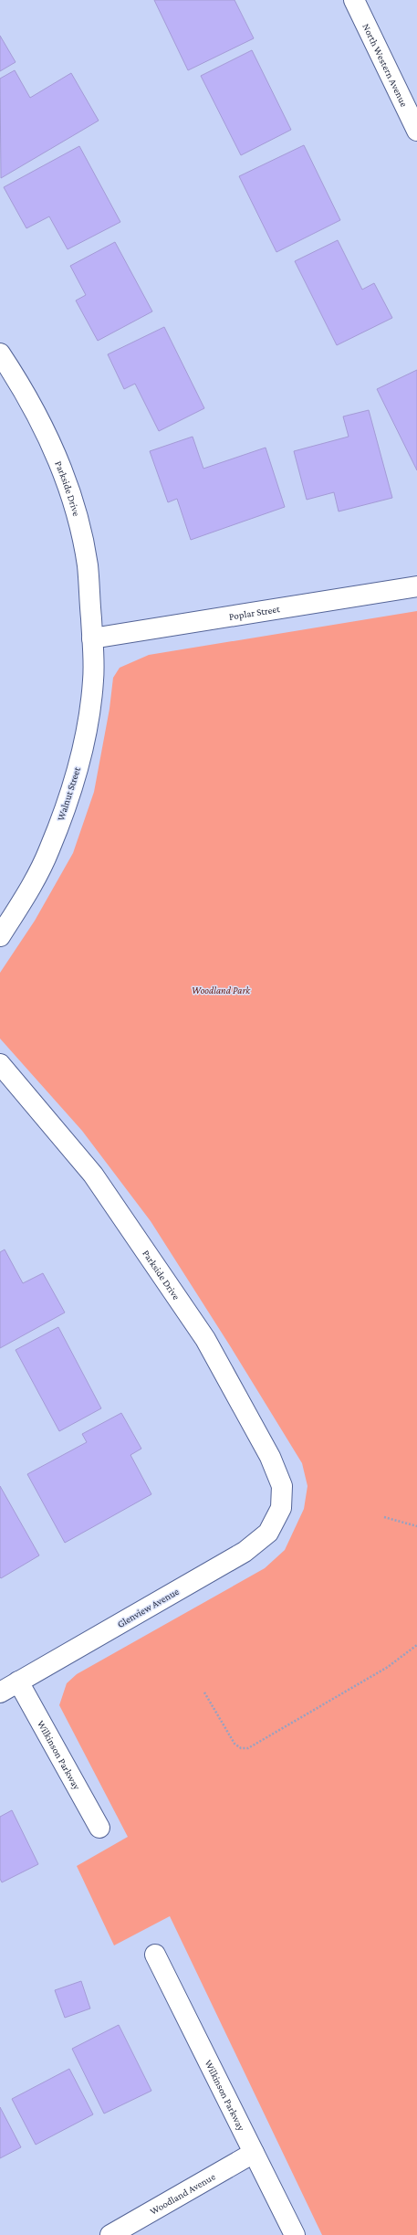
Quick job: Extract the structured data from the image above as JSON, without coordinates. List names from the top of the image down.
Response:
{
  "streets": {
    "street": [
      "North Western Avenue",
      "Parkside Drive",
      "Poplar Street",
      "Walnut Street",
      "Glenview Avenue",
      "Wilkinson Parkway",
      "Woodland Avenue"
    ]
  },
  "crossings": [
    ["Parkside Drive", "Poplar Street"],
    ["Parkside Drive", "Walnut Street"],
    ["Parkside Drive", "Glenview Avenue"],
    ["Poplar Street", "Walnut Street"],
    ["Glenview Avenue", "Wilkinson Parkway"],
    ["Wilkinson Parkway", "Woodland Avenue"]
  ],
  "parks": ["Woodland Park"]
}
